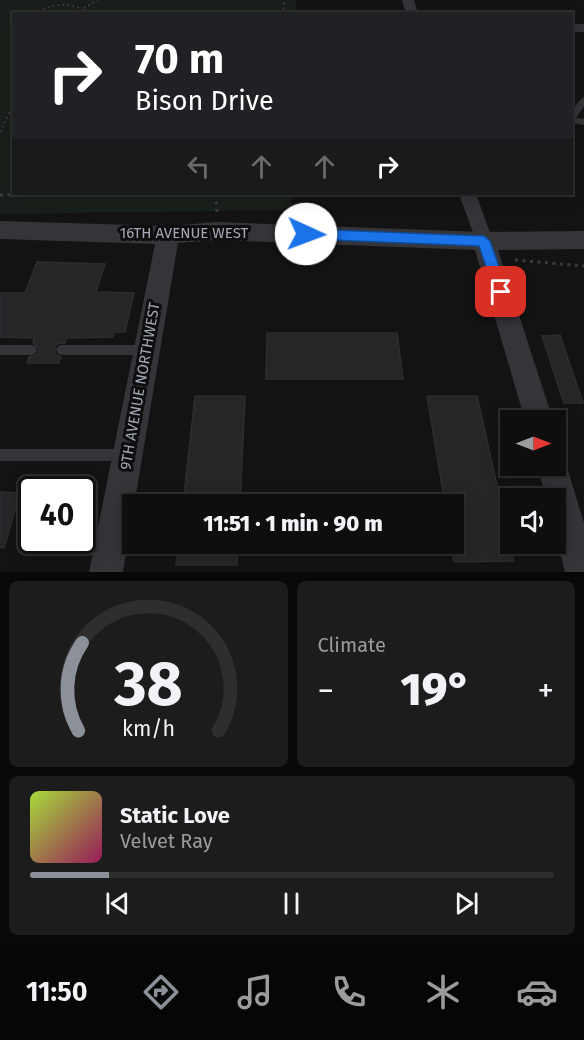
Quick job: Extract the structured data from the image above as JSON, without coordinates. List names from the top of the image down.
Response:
{
  "streets": {
    "street": ["16TH AVENUE WEST", "9TH AVENUE NORTHWEST"]
  },
  "crossings": [
    ["16TH AVENUE WEST", "9TH AVENUE NORTHWEST"]
  ],
  "north": "right",
  "page": {
    "turn": ["70 m", "Bison Drive"],
    "limit": "40",
    "trip": "11:51 · 1 min · 90 m",
    "tile": "Climate",
    "heat": ["−", "19°", "+"],
    "song": ["Static Love", "Velvet Ray"],
    "tabs": "11:50",
    "gauge": ["38", "km/h"]
  }
}
